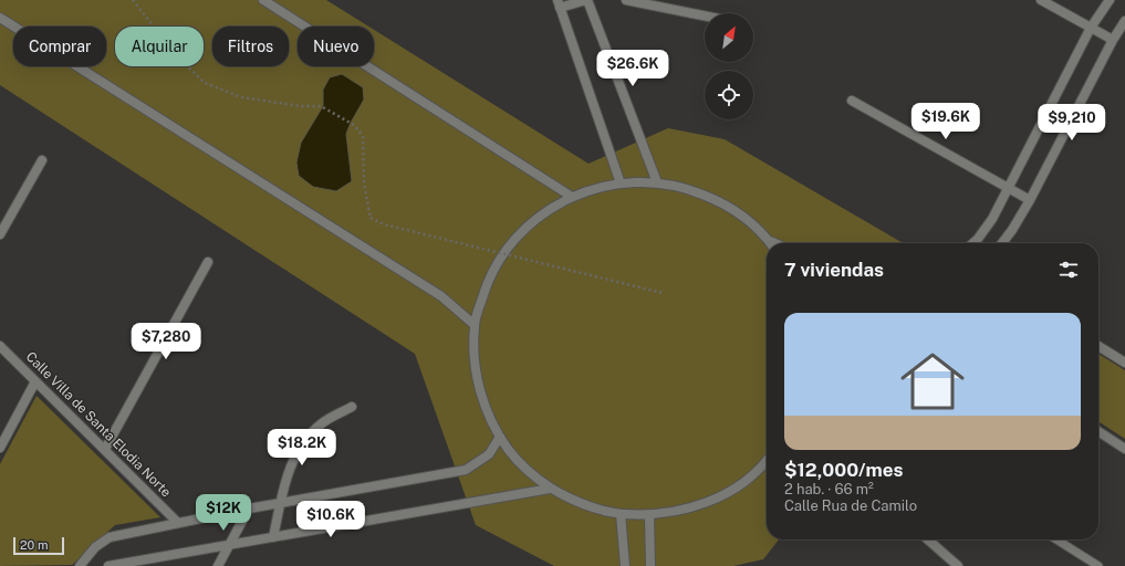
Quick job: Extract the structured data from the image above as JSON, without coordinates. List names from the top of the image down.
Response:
{
  "streets": {
    "street": ["Calle Villa de Santa Elodia Norte"]
  },
  "scale_bar": "20 m",
  "north": "top right",
  "page": {
    "chip": [
      "Comprar",
      "Alquilar",
      "Filtros",
      "Nuevo"
    ],
    "price": [
      "$26.6K",
      "$19.6K",
      "$9,210",
      "$7,280",
      "$18.2K",
      "$12K",
      "$10.6K"
    ],
    "heading": "7 viviendas",
    "list": [
      {
        "name": "$12,000/mes",
        "note": "2 hab. · 66 m² · Calle Rua de Camilo"
      }
    ],
    "scale": "20 m"
  }
}
